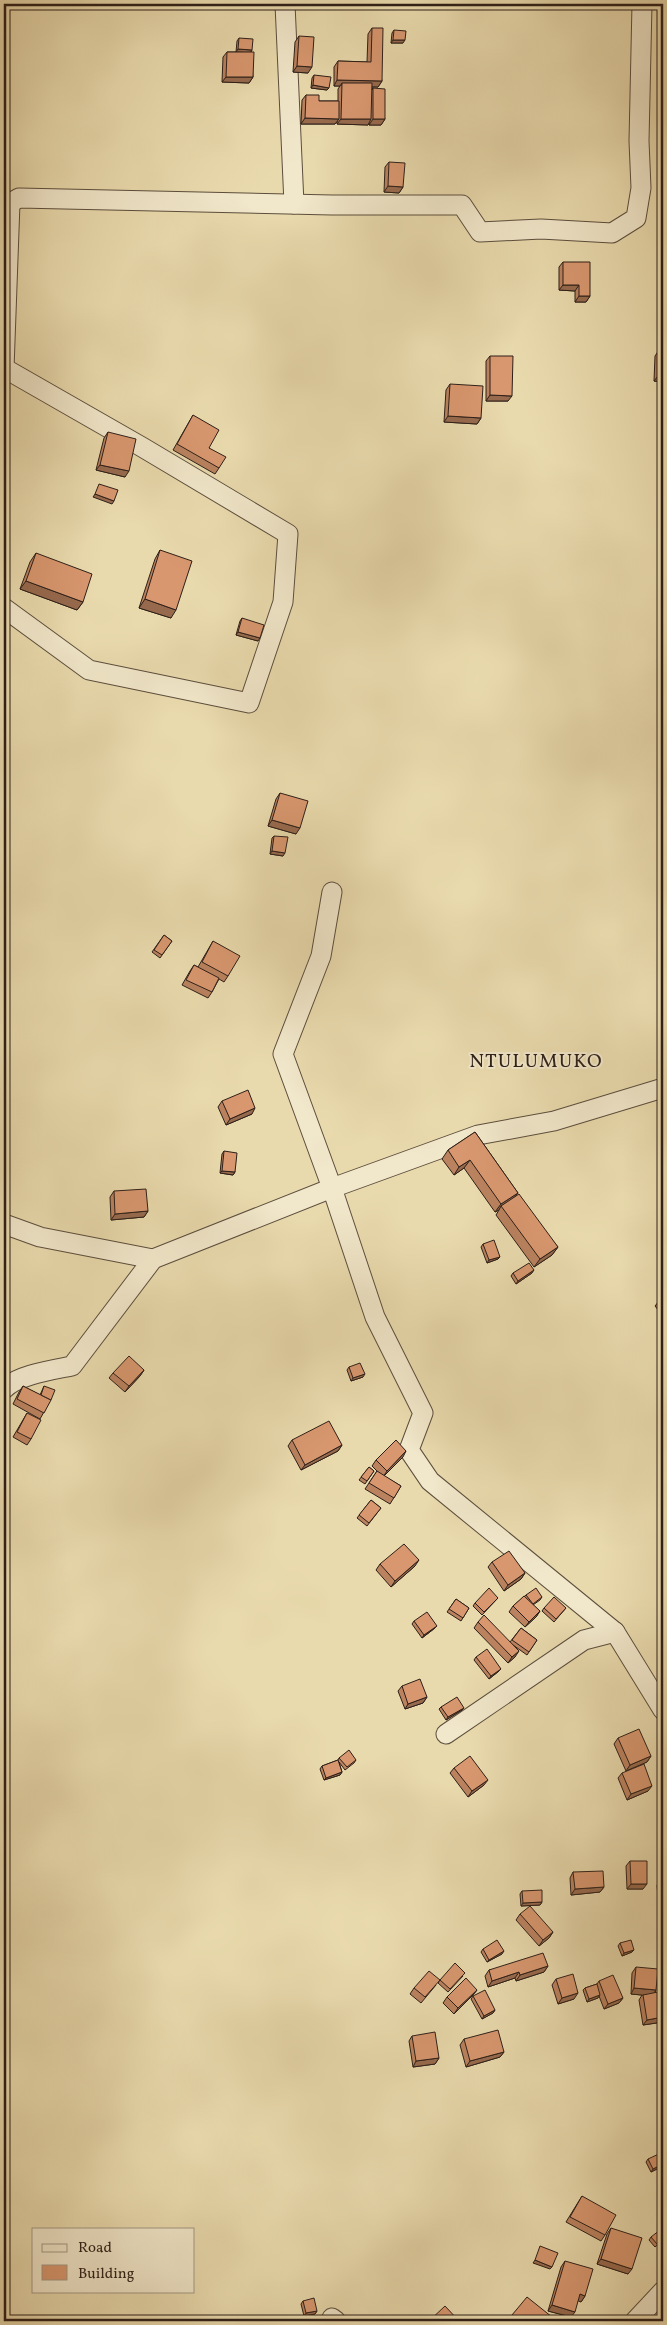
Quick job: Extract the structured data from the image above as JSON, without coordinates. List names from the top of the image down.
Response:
{
  "districts": ["NTULUMUKO"],
  "legend": ["Road", "Building"]
}
